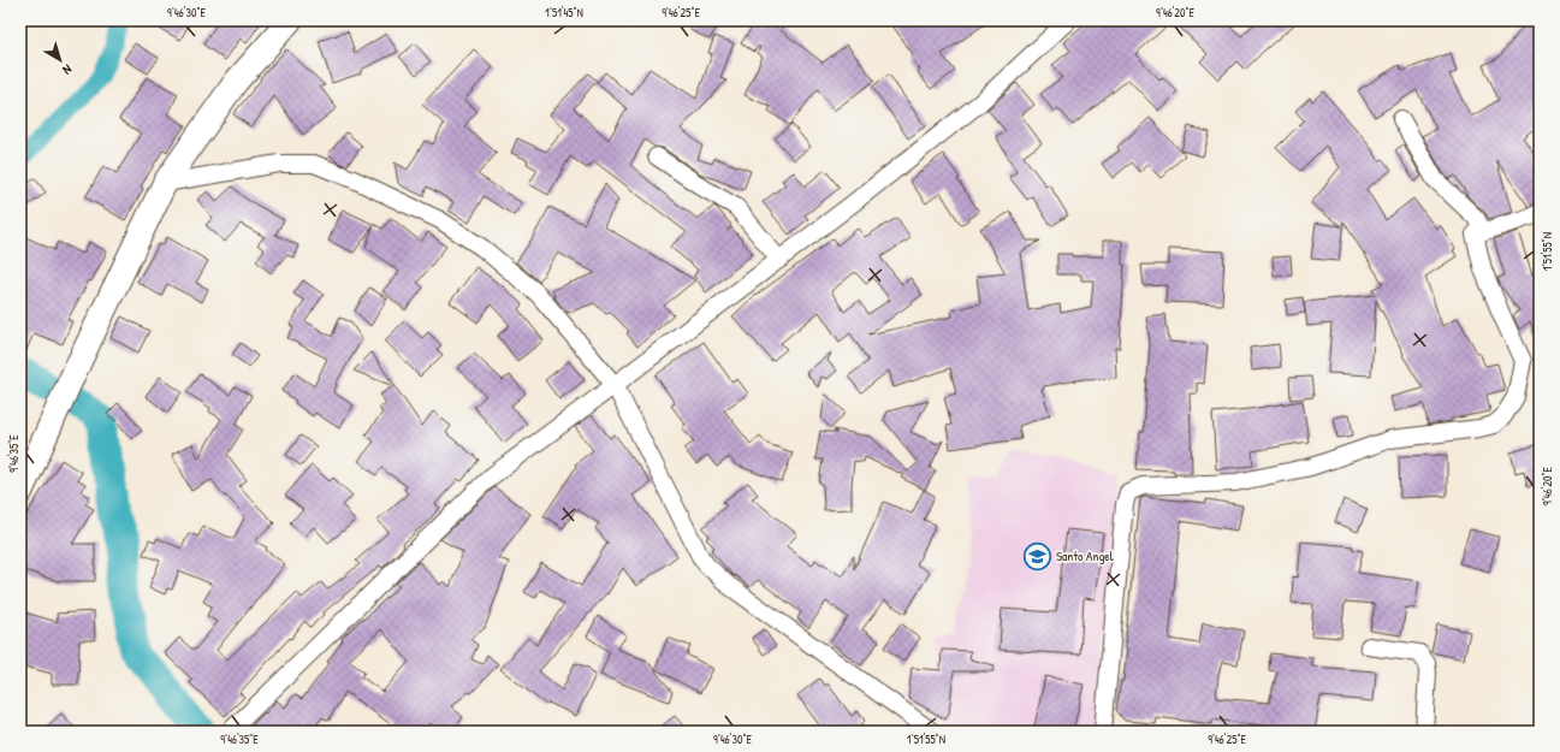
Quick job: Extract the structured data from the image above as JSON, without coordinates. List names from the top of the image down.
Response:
{
  "places": {
    "school or university": ["Santo Angel"]
  },
  "north": "bottom right",
  "coordinates": [
    "9°46'30\"E",
    "1°51'45\"N",
    "9°46'25\"E",
    "9°46'20\"E",
    "1°51'55\"N",
    "9°46'35\"E"
  ]
}
